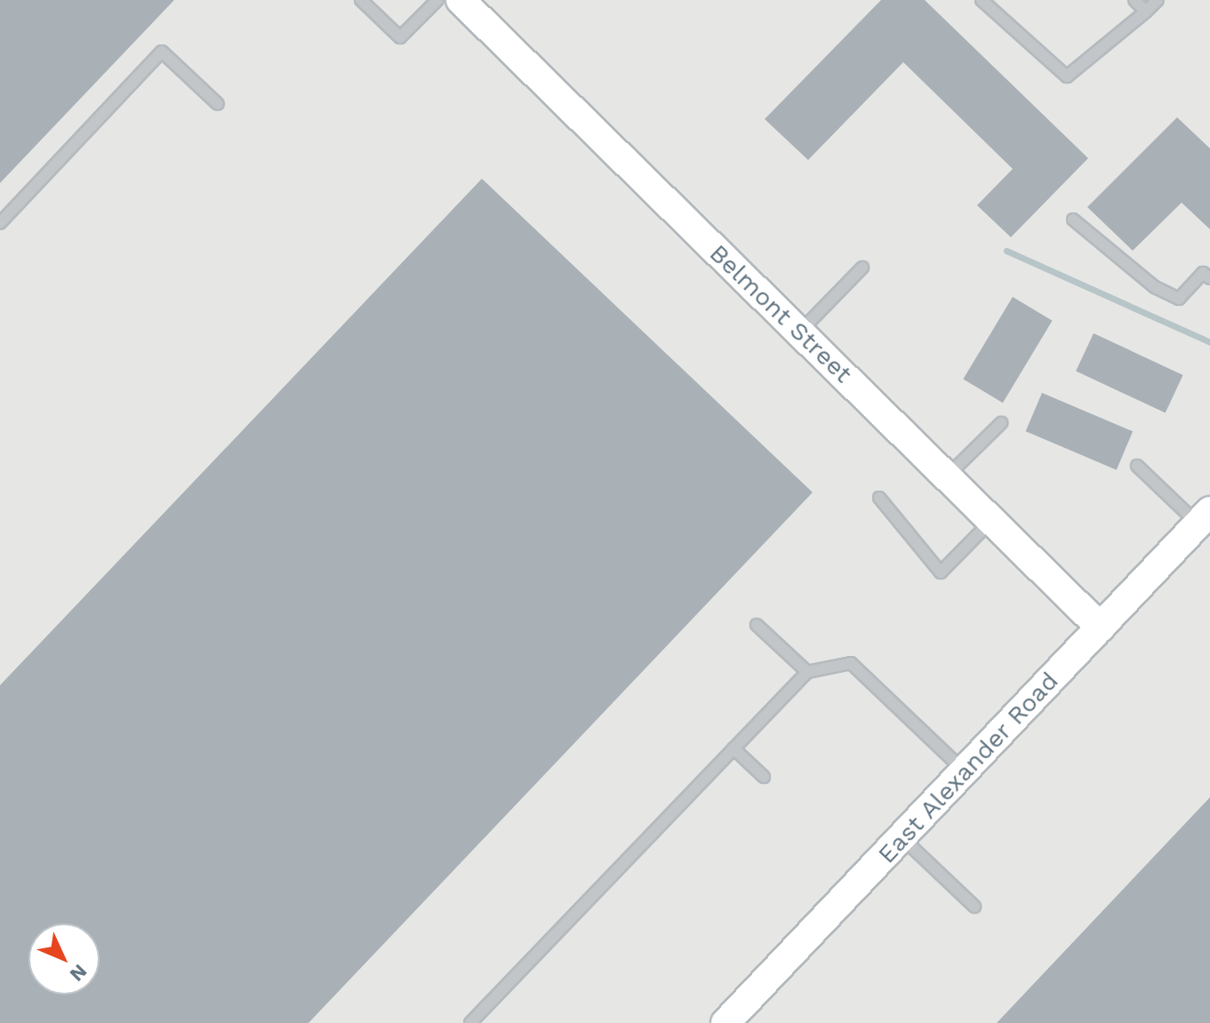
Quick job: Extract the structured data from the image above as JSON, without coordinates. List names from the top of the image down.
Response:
{
  "streets": {
    "street": ["Belmont Street", "East Alexander Road"]
  },
  "crossings": [
    ["Belmont Street", "East Alexander Road"]
  ],
  "north": "bottom right"
}
